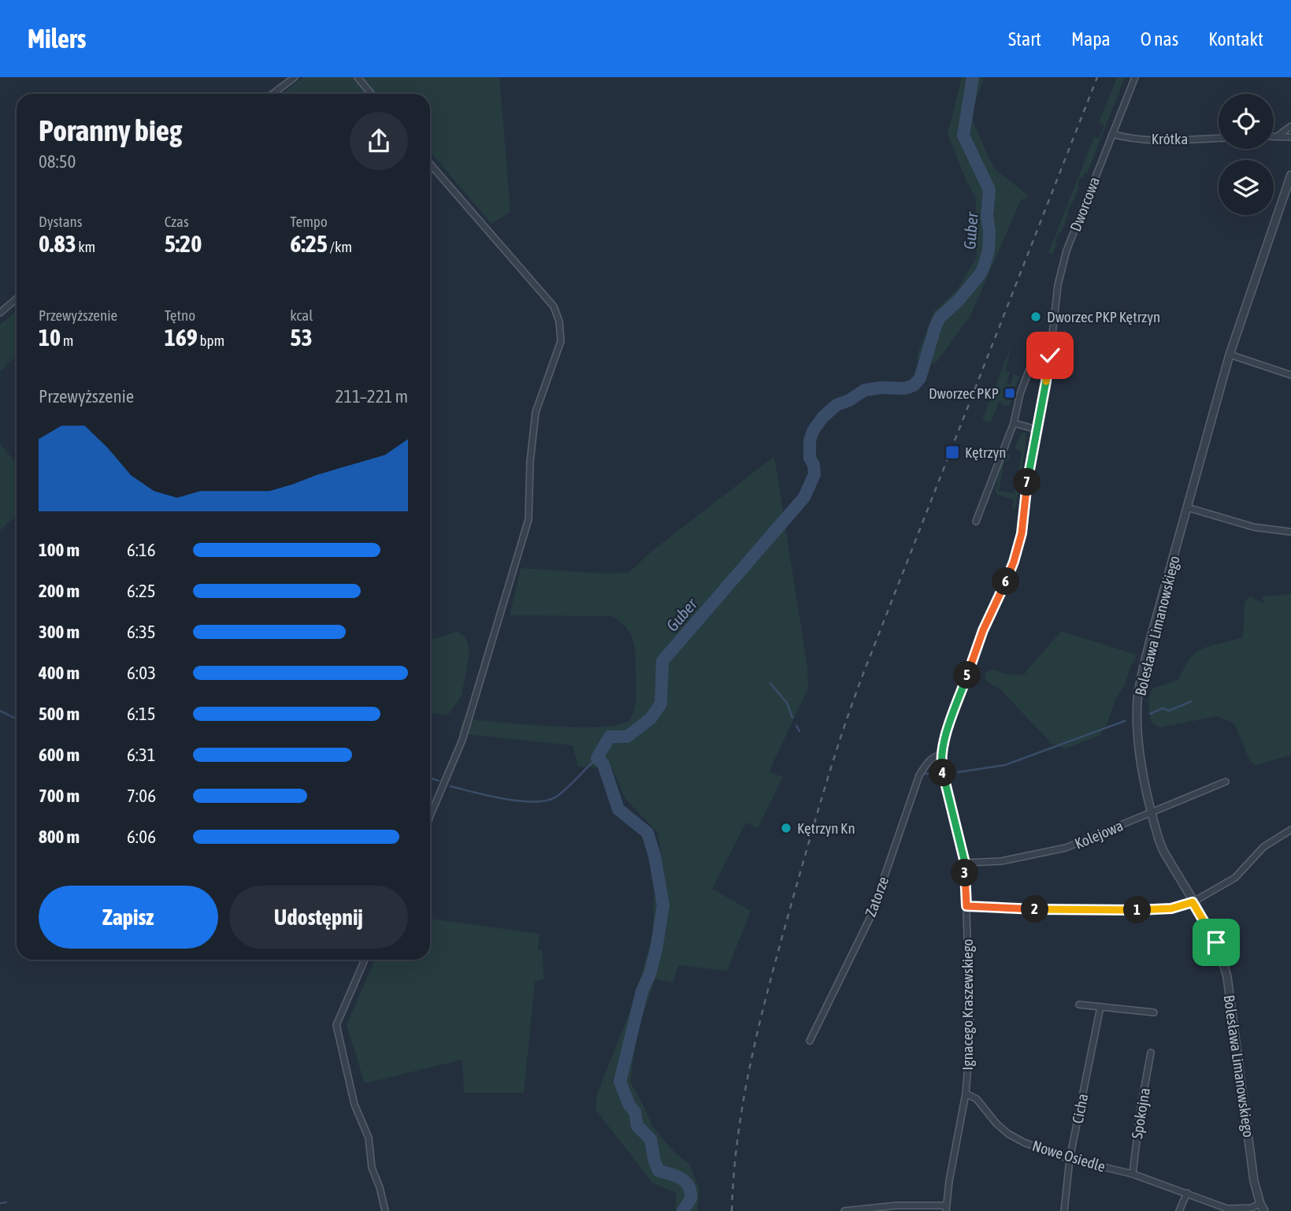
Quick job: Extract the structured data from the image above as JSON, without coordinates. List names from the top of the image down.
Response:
{
  "streets": {
    "street": [
      "Krótka",
      "Dworcowa",
      "Bolesława Limanowskiego",
      "Kolejowa",
      "Zatorze",
      "Ignacego Kraszewskiego",
      "Cicha",
      "Spokojna",
      "Nowe Osiedle"
    ]
  },
  "crossings": [
    ["Krótka", "Dworcowa"],
    ["Dworcowa", "Kolejowa"],
    ["Dworcowa", "Zatorze"],
    ["Dworcowa", "Ignacego Kraszewskiego"],
    ["Bolesława Limanowskiego", "Kolejowa"],
    ["Bolesława Limanowskiego", "Nowe Osiedle"],
    ["Kolejowa", "Ignacego Kraszewskiego"],
    ["Ignacego Kraszewskiego", "Nowe Osiedle"],
    ["Cicha", "Nowe Osiedle"],
    ["Spokojna", "Nowe Osiedle"]
  ],
  "water": ["Guber"],
  "places": {
    "other": ["Dworzec PKP Kętrzyn", "Kętrzyn Kn"],
    "transit": ["Dworzec PKP", "Kętrzyn"]
  },
  "page": {
    "header": "Milers",
    "nav": [
      "Start",
      "Mapa",
      "O nas",
      "Kontakt"
    ],
    "heading": ["Poranny bieg", "08:50"],
    "stats": [
      ["Dystans", "0.83 km"],
      ["Czas", "5:20"],
      ["Tempo", "6:25 /km"],
      ["Przewyższenie", "10 m"],
      ["Tętno", "169 bpm"],
      ["kcal", "53"]
    ],
    "chart": ["Przewyższenie", "211–221 m"],
    "pins": [
      "7",
      "6",
      "5",
      "4",
      "3",
      "2",
      "1"
    ],
    "list": [
      {
        "name": "100 m",
        "note": "6:16"
      },
      {
        "name": "200 m",
        "note": "6:25"
      },
      {
        "name": "300 m",
        "note": "6:35"
      },
      {
        "name": "400 m",
        "note": "6:03"
      },
      {
        "name": "500 m",
        "note": "6:15"
      },
      {
        "name": "600 m",
        "note": "6:31"
      },
      {
        "name": "700 m",
        "note": "7:06"
      },
      {
        "name": "800 m",
        "note": "6:06"
      }
    ],
    "buttons": ["Zapisz", "Udostępnij"]
  }
}
